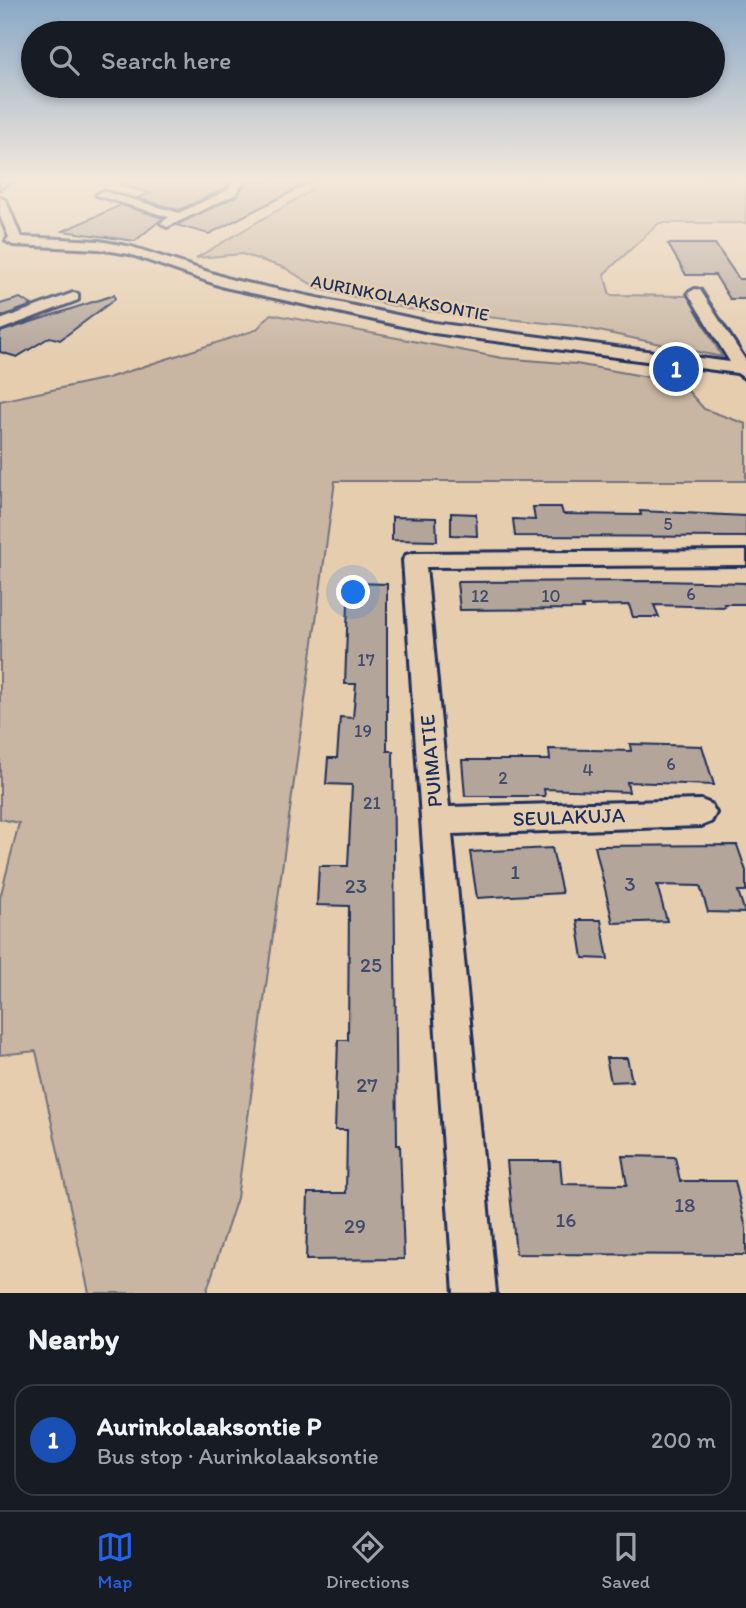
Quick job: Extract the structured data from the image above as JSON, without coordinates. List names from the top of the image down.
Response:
{
  "streets": {
    "street": ["AURINKOLAAKSONTIE", "PUIMATIE", "SEULAKUJA"]
  },
  "crossings": [
    ["PUIMATIE", "SEULAKUJA"]
  ],
  "house_numbers": [
    "5",
    "6",
    "12",
    "10",
    "17",
    "19",
    "6",
    "4",
    "2",
    "21",
    "1",
    "3",
    "23",
    "25",
    "27",
    "18",
    "16",
    "29"
  ],
  "page": {
    "search": "Search here",
    "pins": "1",
    "heading": "Nearby",
    "list": [
      {
        "mark": "1",
        "name": "Aurinkolaaksontie P",
        "note": "Bus stop · Aurinkolaaksontie",
        "value": "200 m"
      }
    ],
    "nav": ["Map", "Directions", "Saved"]
  }
}
